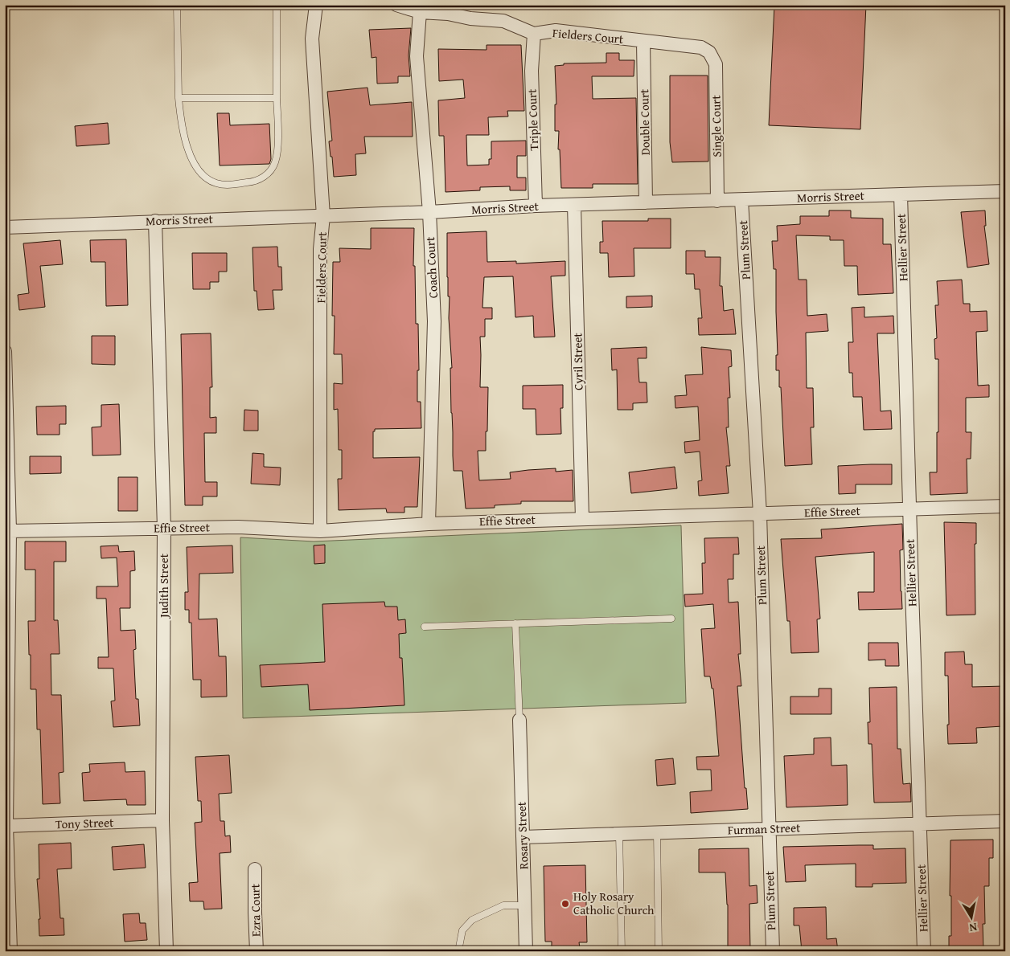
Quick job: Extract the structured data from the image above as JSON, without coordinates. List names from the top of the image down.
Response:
{
  "streets": {
    "street": [
      "Fielders Court",
      "Triple Court",
      "Double Court",
      "Single Court",
      "Morris Street",
      "Hellier Street",
      "Plum Street",
      "Coach Court",
      "Cyril Street",
      "Effie Street",
      "Judith Street",
      "Tony Street",
      "Furman Street",
      "Rosary Street",
      "Ezra Court"
    ]
  },
  "crossings": [
    ["Fielders Court", "Triple Court"],
    ["Fielders Court", "Double Court"],
    ["Fielders Court", "Single Court"],
    ["Fielders Court", "Morris Street"],
    ["Fielders Court", "Coach Court"],
    ["Fielders Court", "Effie Street"],
    ["Triple Court", "Morris Street"],
    ["Double Court", "Morris Street"],
    ["Single Court", "Morris Street"],
    ["Morris Street", "Hellier Street"],
    ["Morris Street", "Plum Street"],
    ["Morris Street", "Coach Court"],
    ["Morris Street", "Cyril Street"],
    ["Morris Street", "Judith Street"],
    ["Hellier Street", "Effie Street"],
    ["Hellier Street", "Furman Street"],
    ["Plum Street", "Effie Street"],
    ["Plum Street", "Furman Street"],
    ["Coach Court", "Effie Street"],
    ["Cyril Street", "Effie Street"],
    ["Effie Street", "Judith Street"],
    ["Judith Street", "Tony Street"],
    ["Furman Street", "Rosary Street"]
  ],
  "places": ["Holy Rosary Catholic Church"],
  "north": "bottom"
}
